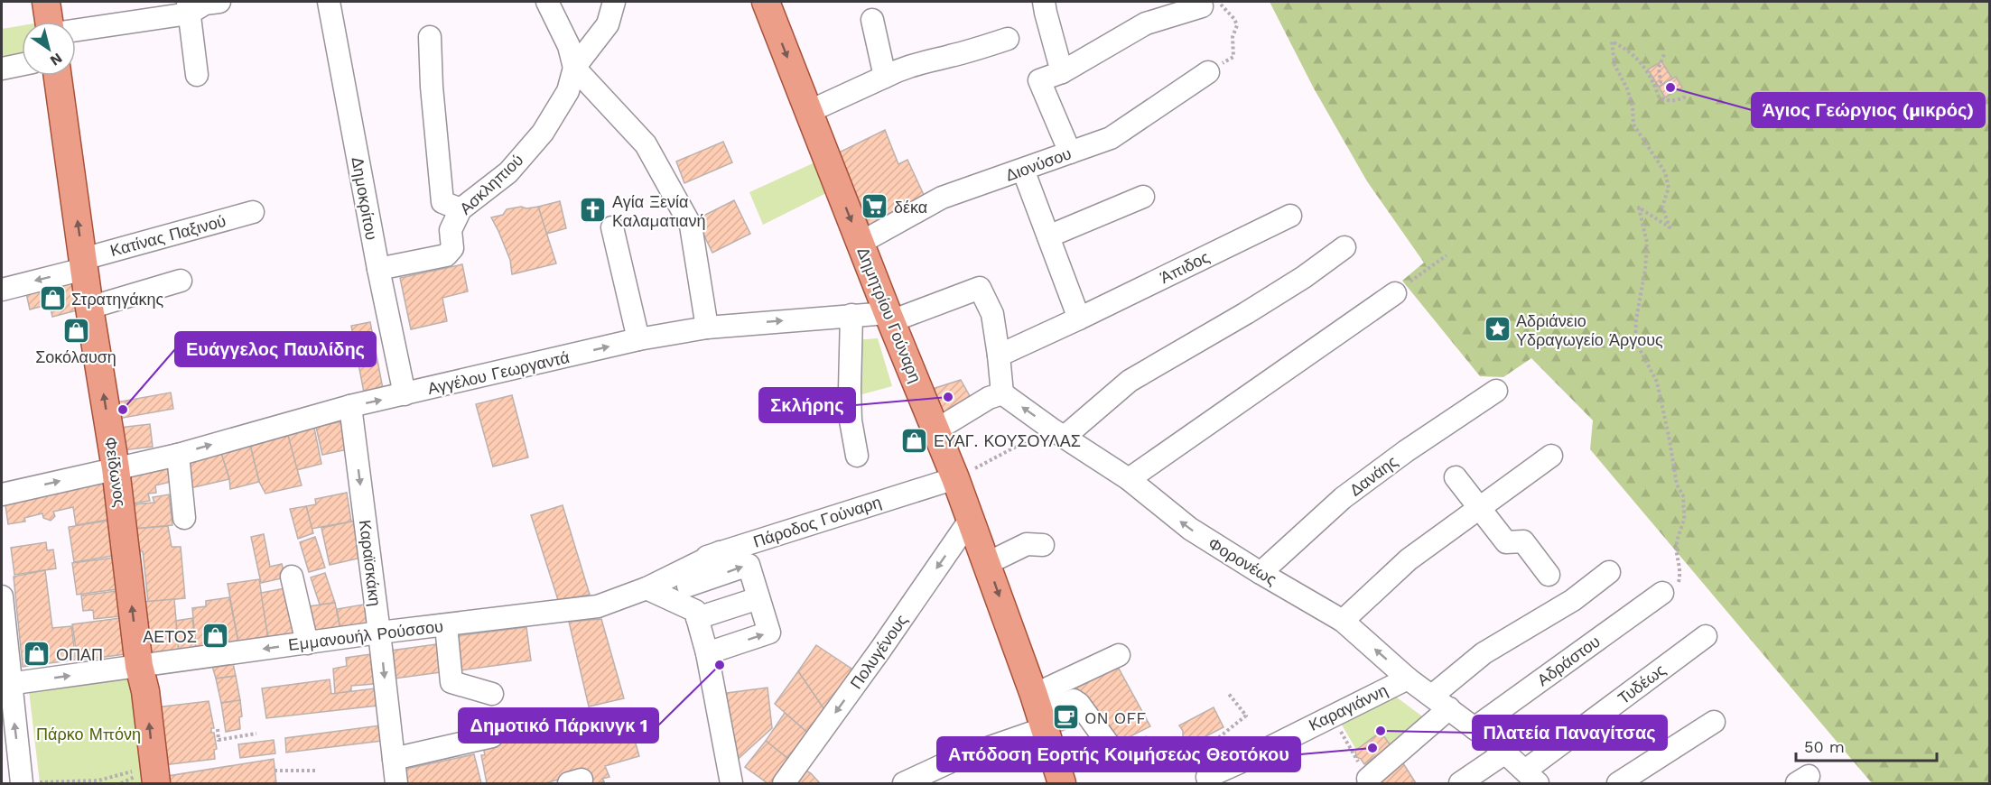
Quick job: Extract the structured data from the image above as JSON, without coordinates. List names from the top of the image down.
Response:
{
  "streets": {
    "main road": ["Δημητρίου Γούναρη", "Φείδωνος"],
    "street": [
      "Διονύσου",
      "Ασκληπιού",
      "Δημοκρίτου",
      "Κατίνας Παξινού",
      "Άπιδος",
      "Αγγέλου Γεωργαντά",
      "Δανάης",
      "Πάροδος Γούναρη",
      "Φορονέως",
      "Καραϊσκάκη",
      "Εμμανουήλ Ρούσσου",
      "Πολυγένους",
      "Αδράστου",
      "Τυδέως",
      "Καραγιάννη"
    ]
  },
  "crossings": [
    ["Διονύσου", "Δημητρίου Γούναρη"],
    ["Ασκληπιού", "Δημοκρίτου"],
    ["Δημοκρίτου", "Αγγέλου Γεωργαντά"],
    ["Κατίνας Παξινού", "Φείδωνος"],
    ["Άπιδος", "Αγγέλου Γεωργαντά"],
    ["Δημητρίου Γούναρη", "Αγγέλου Γεωργαντά"],
    ["Δημητρίου Γούναρη", "Πάροδος Γούναρη"],
    ["Δημητρίου Γούναρη", "Πολυγένους"],
    ["Αγγέλου Γεωργαντά", "Φείδωνος"],
    ["Αγγέλου Γεωργαντά", "Καραϊσκάκη"],
    ["Φείδωνος", "Εμμανουήλ Ρούσσου"],
    ["Δανάης", "Φορονέως"],
    ["Πάροδος Γούναρη", "Εμμανουήλ Ρούσσου"],
    ["Φορονέως", "Αδράστου"],
    ["Φορονέως", "Τυδέως"],
    ["Φορονέως", "Καραγιάννη"],
    ["Καραϊσκάκη", "Εμμανουήλ Ρούσσου"]
  ],
  "one_way": [
    "Δημητρίου Γούναρη",
    "Αγγέλου Γεωργαντά",
    "Φείδωνος",
    "Φορονέως",
    "Πολυγένους"
  ],
  "parks": ["Πάρκο Μπόνη"],
  "places": {
    "other": [
      "Άγιος Γεώργιος (μικρός)",
      "Σκλήρης",
      "Ευάγγελος Παυλίδης",
      "Δημοτικό Πάρκινγκ 1",
      "Πλατεία Παναγίτσας",
      "Απόδοση Εορτής Κοιμήσεως Θεοτόκου"
    ],
    "supermarket": ["δέκα"],
    "church": ["Αγία Ξενία Καλαματιανή"],
    "shop": [
      "Στρατηγάκης",
      "Σοκόλαυση",
      "ΕΥΑΓ. ΚΟΥΣΟΥΛΑΣ",
      "ΑΕΤΟΣ",
      "ΟΠΑΠ"
    ],
    "place": ["Αδριάνειο Υδραγωγείο Άργους"],
    "cafe": ["ON OFF"]
  },
  "scale_bar": "50 m",
  "north": "bottom right"
}
